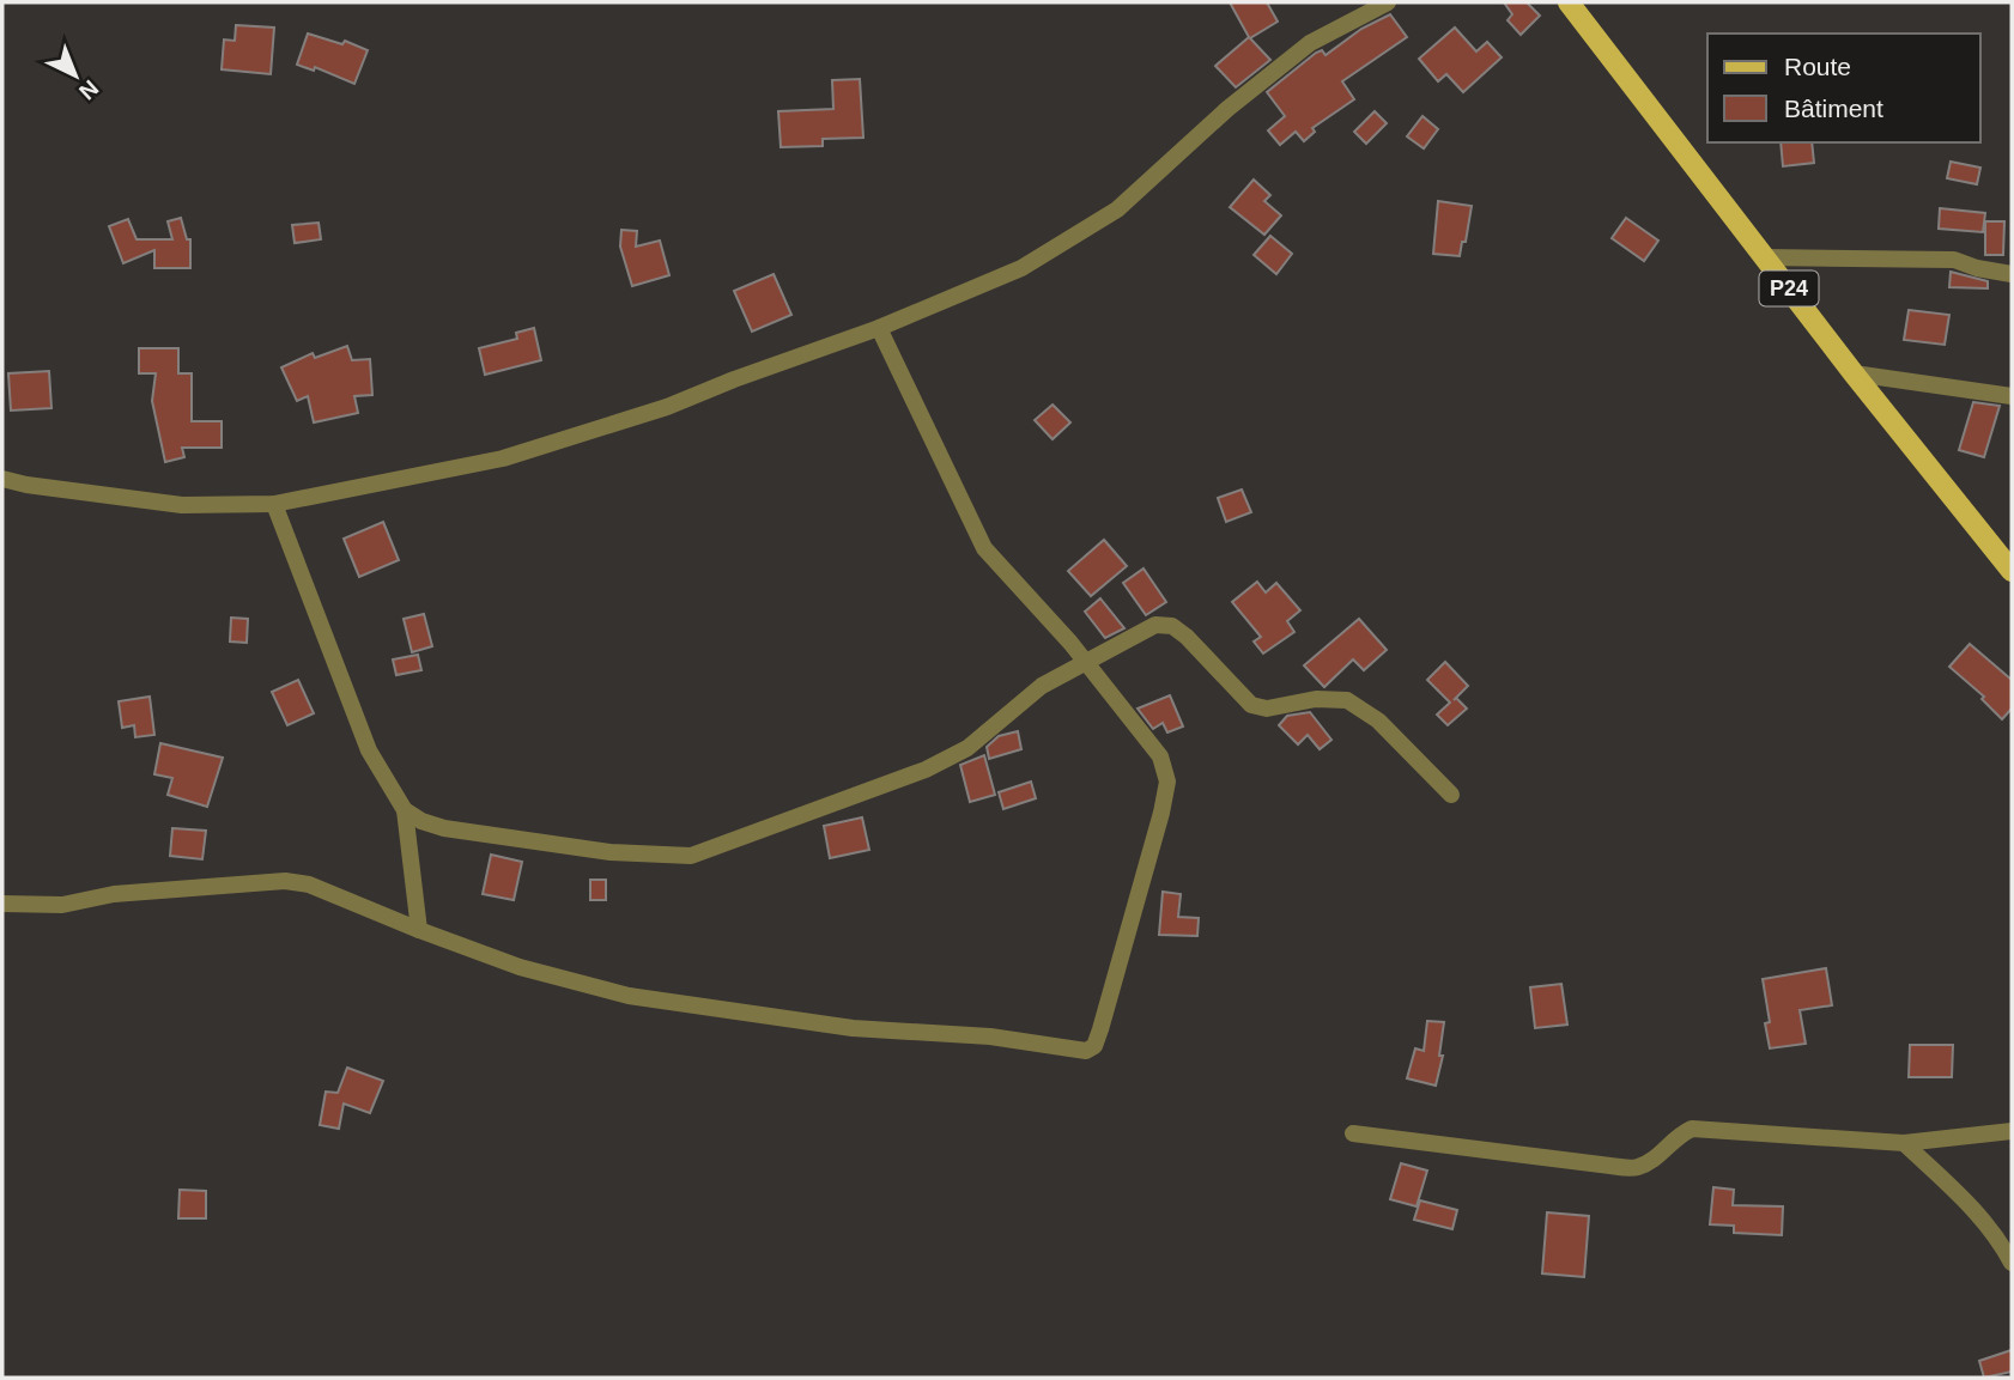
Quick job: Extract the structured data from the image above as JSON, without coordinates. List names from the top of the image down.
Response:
{
  "streets": {
    "main road": ["P24"]
  },
  "legend": ["Route", "Bâtiment"],
  "north": "bottom right"
}
